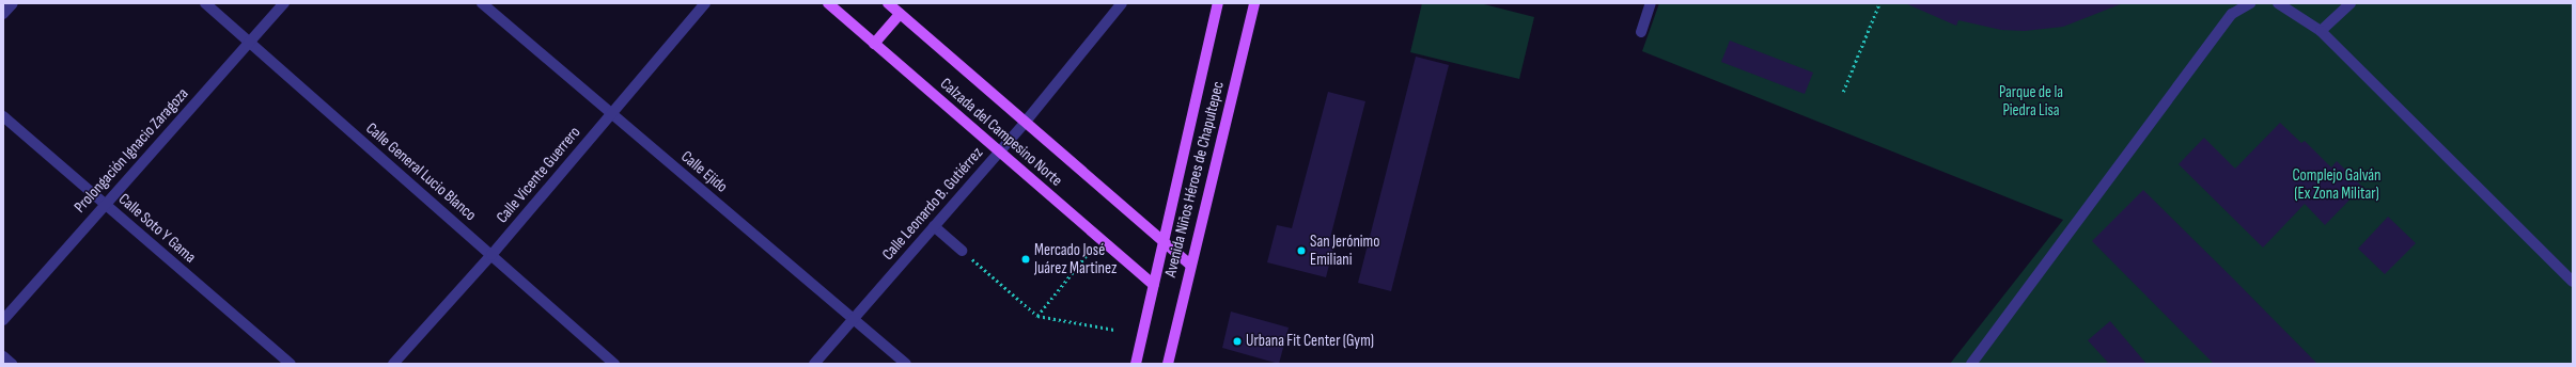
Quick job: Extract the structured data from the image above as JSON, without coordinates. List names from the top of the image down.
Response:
{
  "streets": {
    "main road": ["Calzada del Campesino Norte", "Avenida Niños Héroes de Chapultepec"],
    "street": [
      "Prolongación Ignacio Zaragoza",
      "Calle General Lucio Blanco",
      "Calle Ejido",
      "Calle Vicente Guerrero",
      "Calle Leonardo B. Gutiérrez",
      "Calle Soto Y Gama"
    ]
  },
  "crossings": [
    ["Calzada del Campesino Norte", "Avenida Niños Héroes de Chapultepec"],
    ["Calzada del Campesino Norte", "Calle Leonardo B. Gutiérrez"],
    ["Prolongación Ignacio Zaragoza", "Calle General Lucio Blanco"],
    ["Prolongación Ignacio Zaragoza", "Calle Soto Y Gama"],
    ["Calle General Lucio Blanco", "Calle Vicente Guerrero"],
    ["Calle Ejido", "Calle Vicente Guerrero"],
    ["Calle Ejido", "Calle Leonardo B. Gutiérrez"]
  ],
  "parks": ["Parque de la Piedra Lisa", "Complejo Galván (Ex Zona Militar)"],
  "places": ["San Jerónimo Emiliani", "Mercado José Juárez Martinez", "Urbana Fit Center (Gym)"]
}
